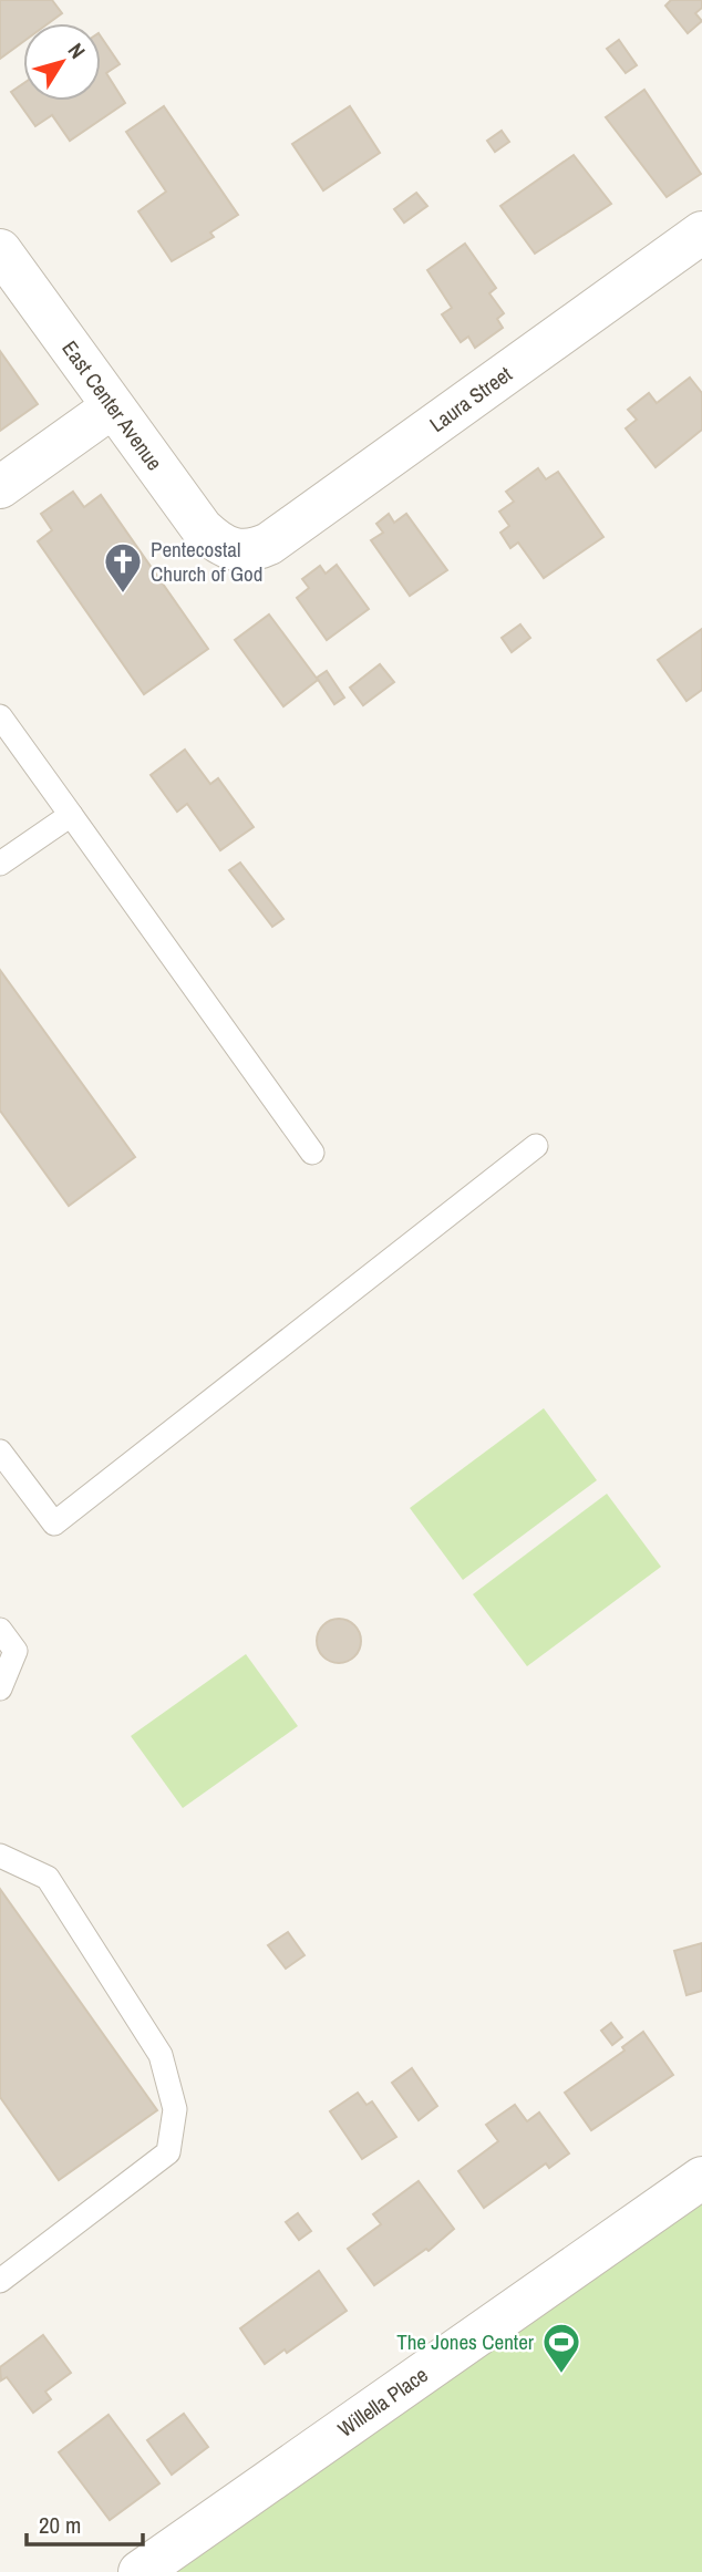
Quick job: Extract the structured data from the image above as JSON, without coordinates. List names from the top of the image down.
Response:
{
  "streets": {
    "street": ["Laura Street", "East Center Avenue", "Willella Place"]
  },
  "crossings": [
    ["Laura Street", "East Center Avenue"]
  ],
  "places": {
    "church": ["Pentecostal Church of God"],
    "sports": ["The Jones Center"]
  },
  "scale_bar": "20 m",
  "north": "top right"
}
